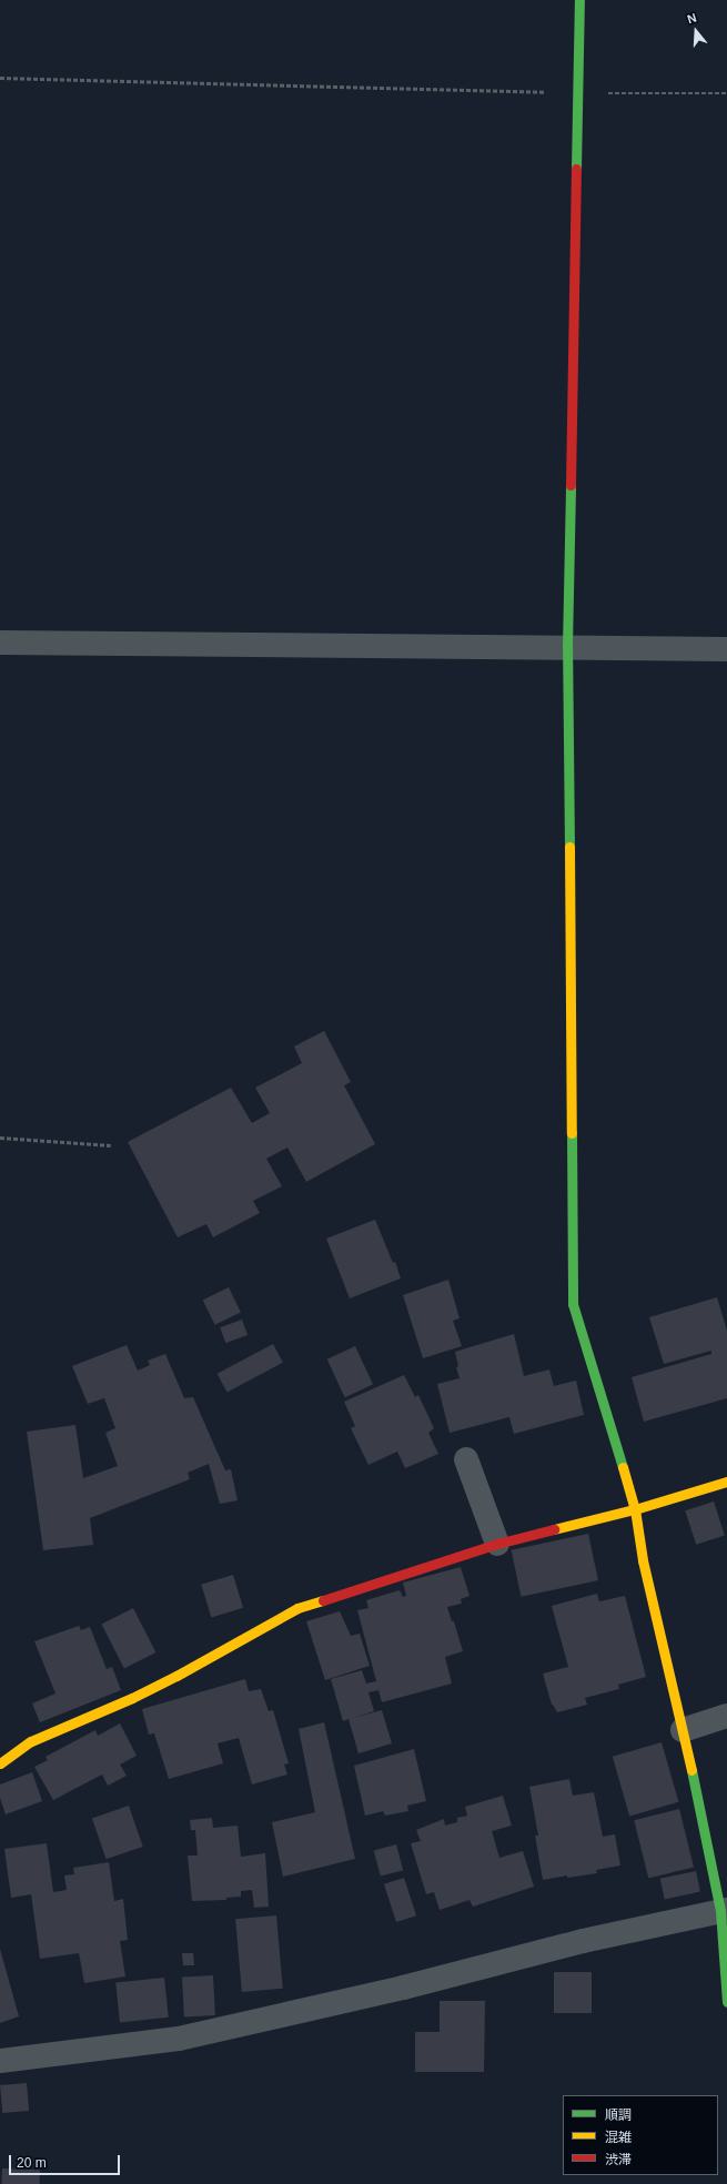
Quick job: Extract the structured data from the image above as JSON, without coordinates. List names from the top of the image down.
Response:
{
  "legend": ["順調", "混雑", "渋滞"],
  "scale_bar": "20 m",
  "north": "top"
}
